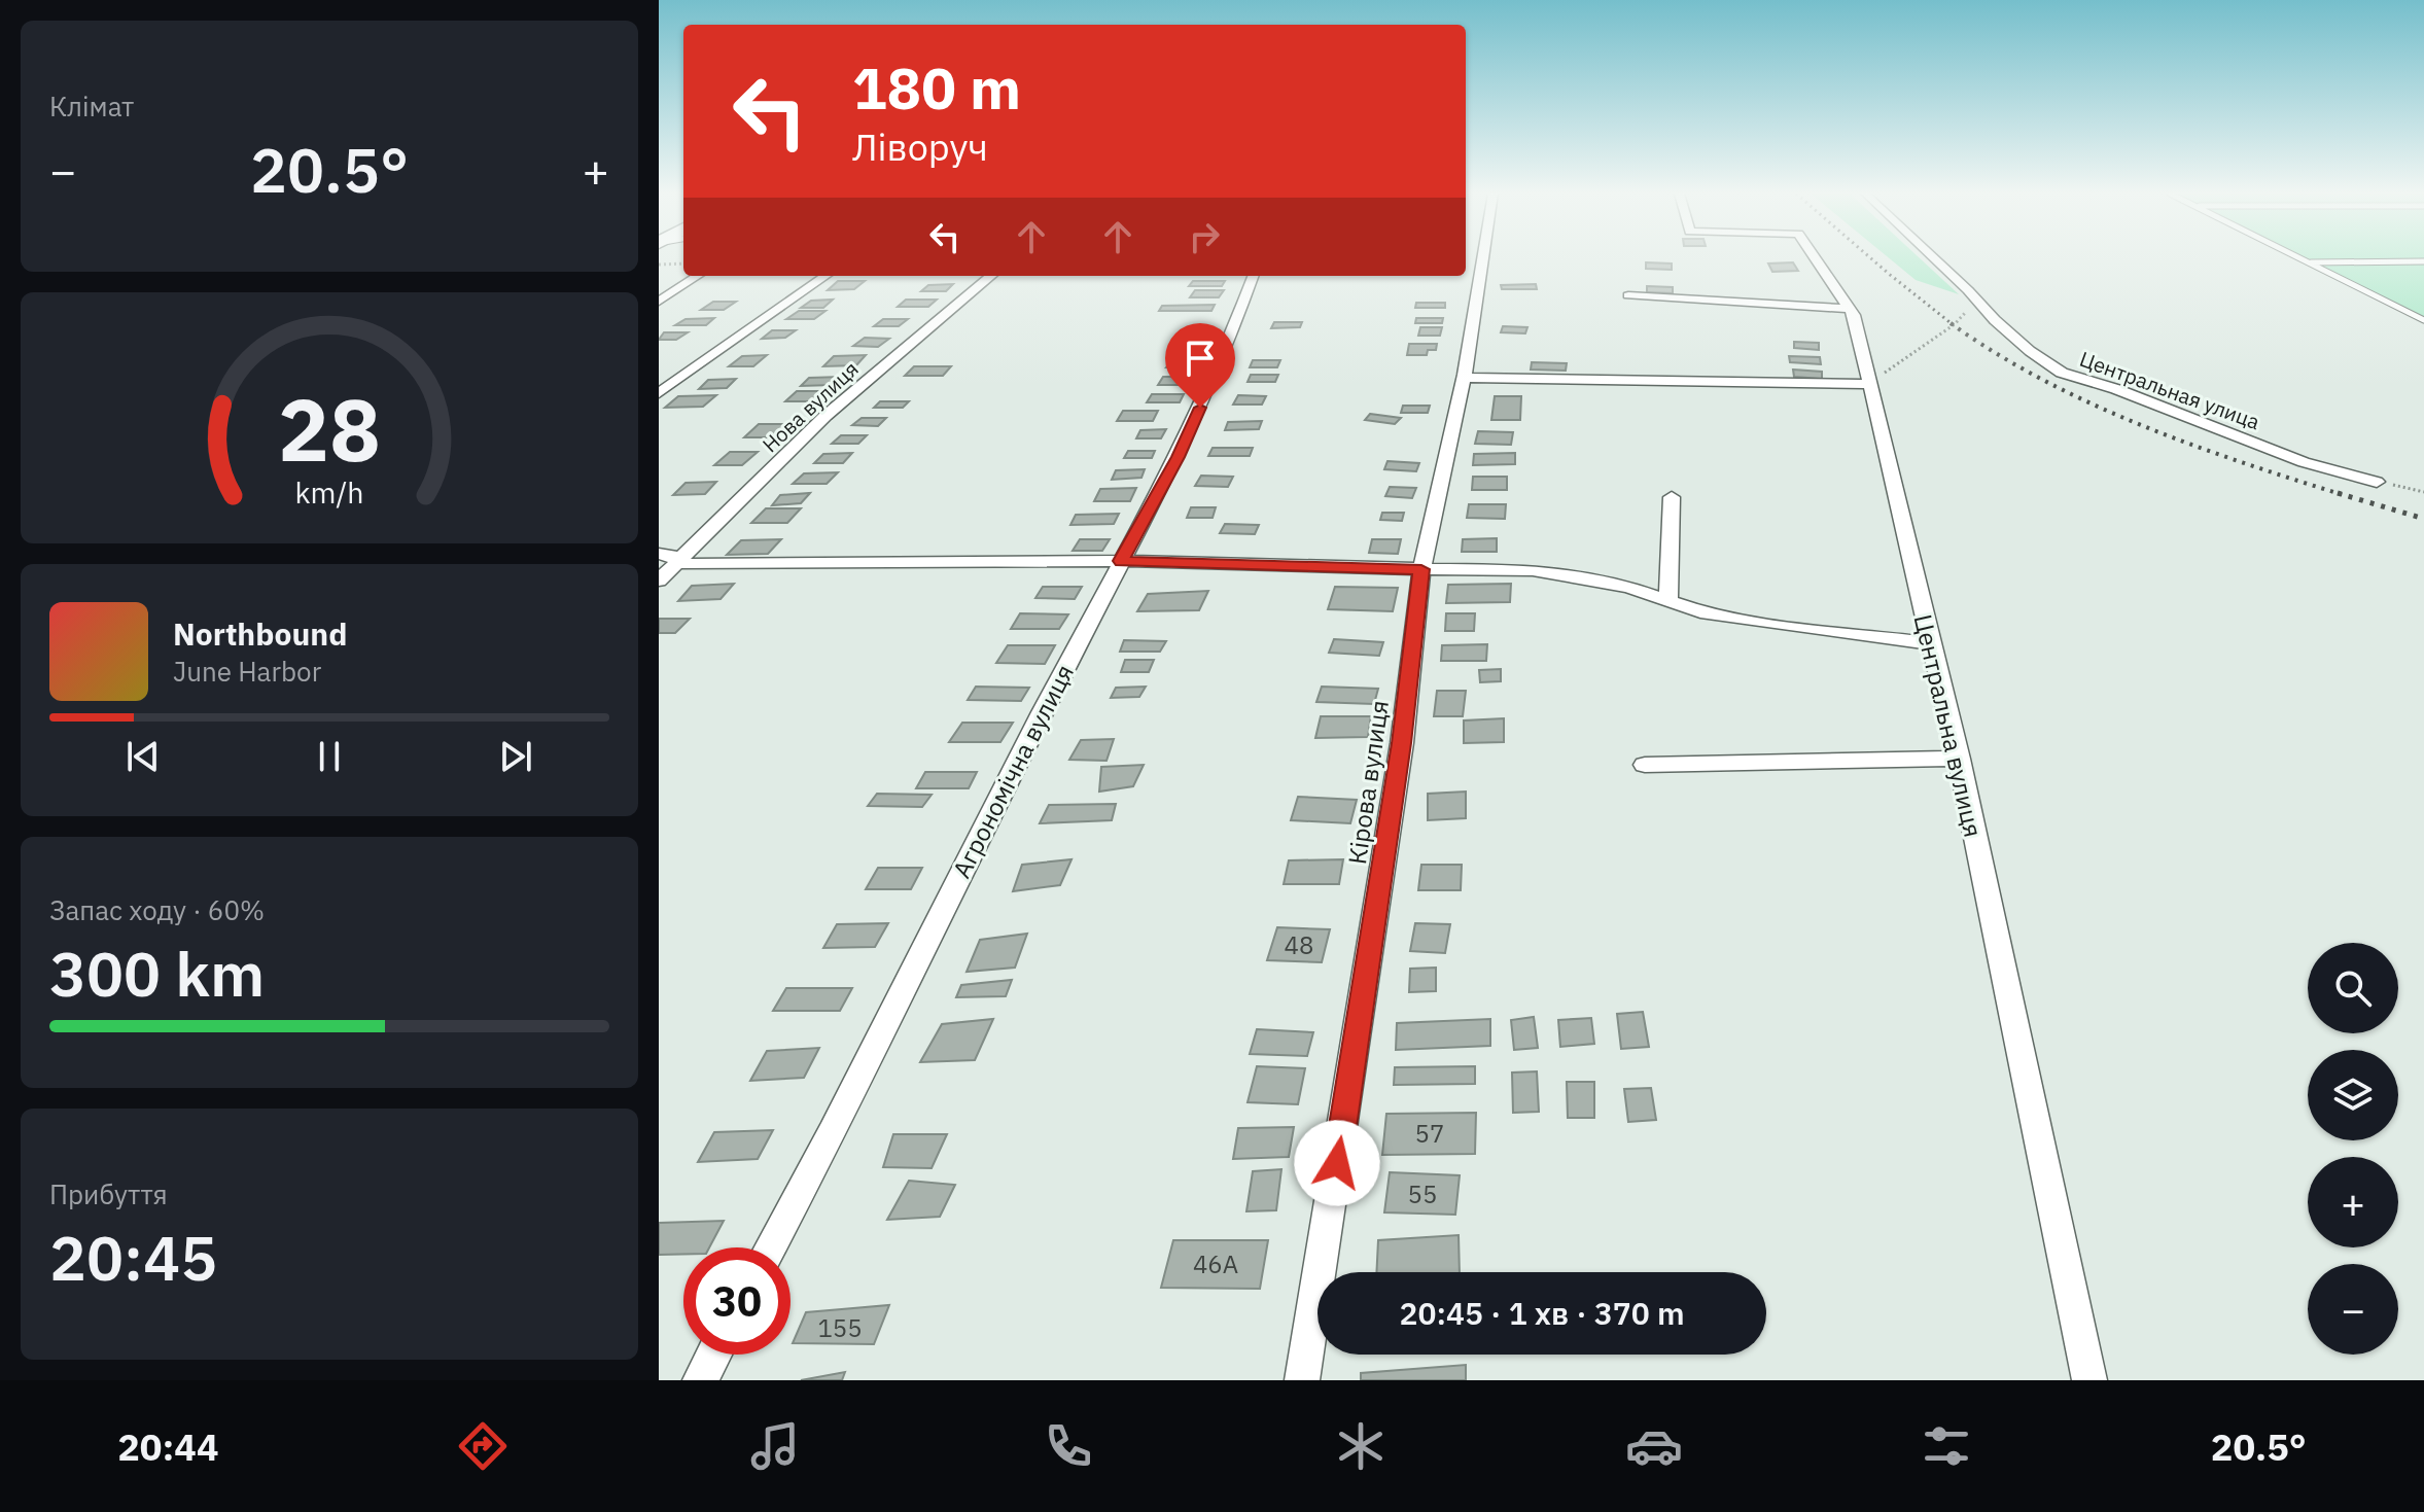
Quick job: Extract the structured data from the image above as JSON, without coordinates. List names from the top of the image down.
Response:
{
  "streets": {
    "street": [
      "Центральная улица",
      "Нова вулиця",
      "Центральна вулиця",
      "Агрономічна вулиця",
      "Кірова вулиця"
    ]
  },
  "house_numbers": [
    "48",
    "57",
    "55",
    "46А",
    "155"
  ],
  "page": {
    "tile": [
      "Клімат",
      ["Запас ходу · 60%", "300 km"],
      ["Прибуття", "20:45"]
    ],
    "turn": ["180 m", "Ліворуч"],
    "heat": ["−", "20.5°", "+"],
    "song": ["Northbound", "June Harbor"],
    "map_buttons": ["+", "−"],
    "limit": "30",
    "trip": "20:45 · 1 хв · 370 m",
    "tabs": ["20:44", "20.5°"],
    "gauge": ["28", "km/h"]
  }
}
